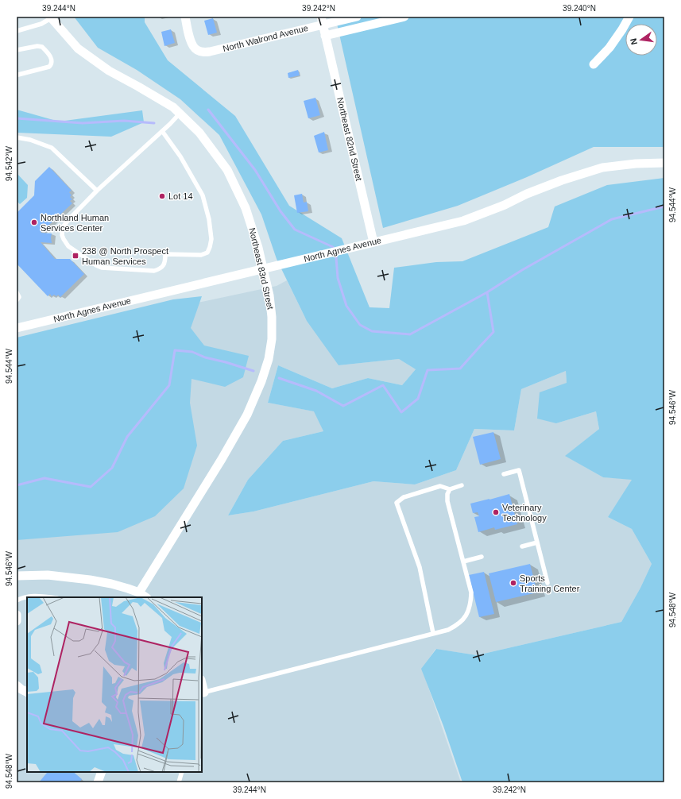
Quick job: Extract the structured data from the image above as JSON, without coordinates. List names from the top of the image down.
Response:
{
  "streets": {
    "street": [
      "North Walrond Avenue",
      "Northeast 82nd Street",
      "North Agnes Avenue",
      "Northeast 83rd Street"
    ]
  },
  "crossings": [
    ["North Walrond Avenue", "Northeast 82nd Street"],
    ["Northeast 82nd Street", "North Agnes Avenue"],
    ["North Agnes Avenue", "Northeast 83rd Street"]
  ],
  "places": {
    "other": [
      "Lot 14",
      "Northland Human Services Center",
      "Veterinary Technology",
      "Sports Training Center"
    ],
    "transit": ["238 @ North Prospect Human Services"]
  },
  "north": "left",
  "coordinates": [
    "39.244°N",
    "39.242°N",
    "39.240°N",
    "94.542°W",
    "94.544°W",
    "94.546°W",
    "94.548°W"
  ]
}
